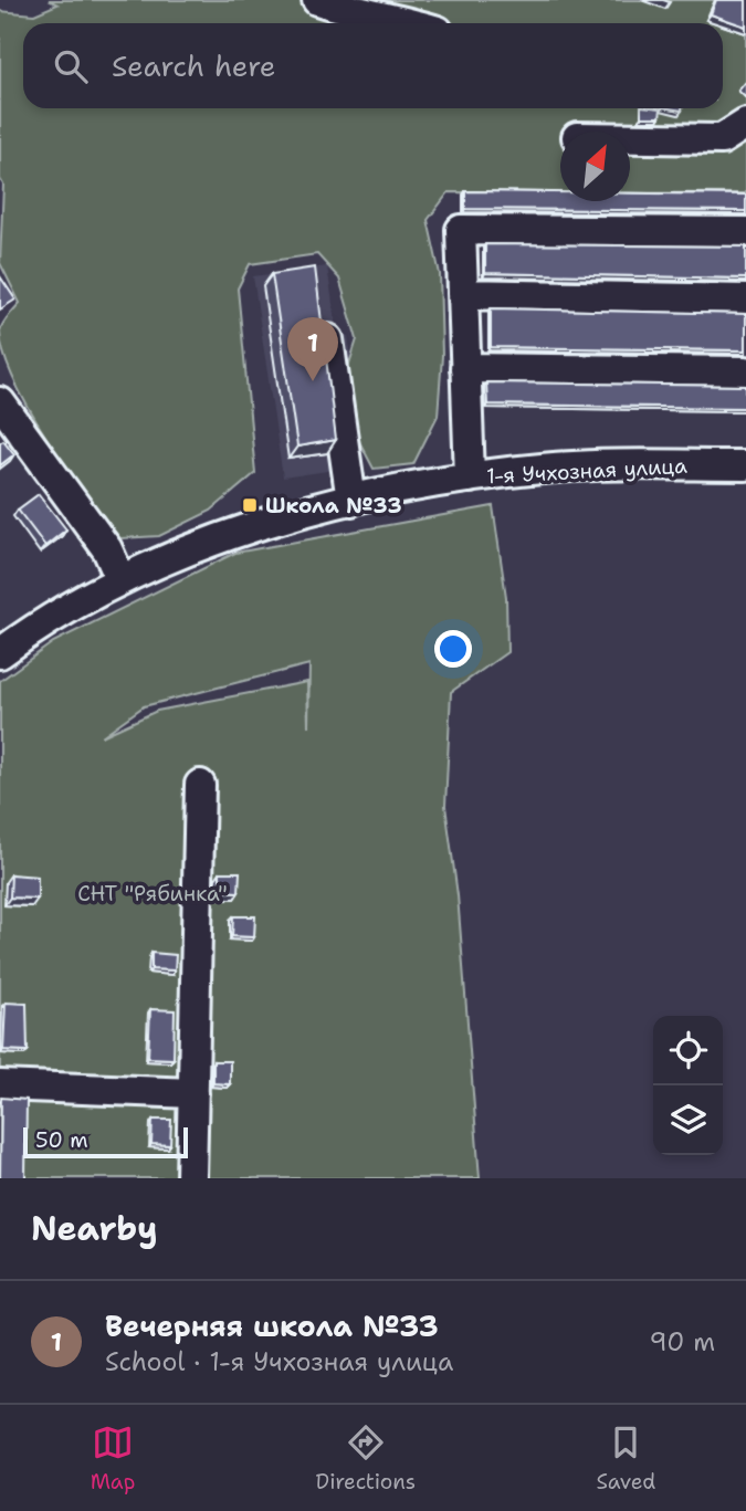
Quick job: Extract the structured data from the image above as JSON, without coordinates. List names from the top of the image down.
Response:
{
  "streets": {
    "street": ["1-я Учхозная улица"]
  },
  "parks": ["СНТ \"Рябинка\""],
  "places": {
    "transit": ["Школа №33"]
  },
  "scale_bar": "50 m",
  "north": "top right",
  "page": {
    "search": "Search here",
    "pins": "1",
    "scale": "50 m",
    "heading": "Nearby",
    "list": [
      {
        "mark": "1",
        "name": "Вечерняя школа №33",
        "note": "School · 1-я Учхозная улица",
        "value": "90 m"
      }
    ],
    "nav": ["Map", "Directions", "Saved"]
  }
}
